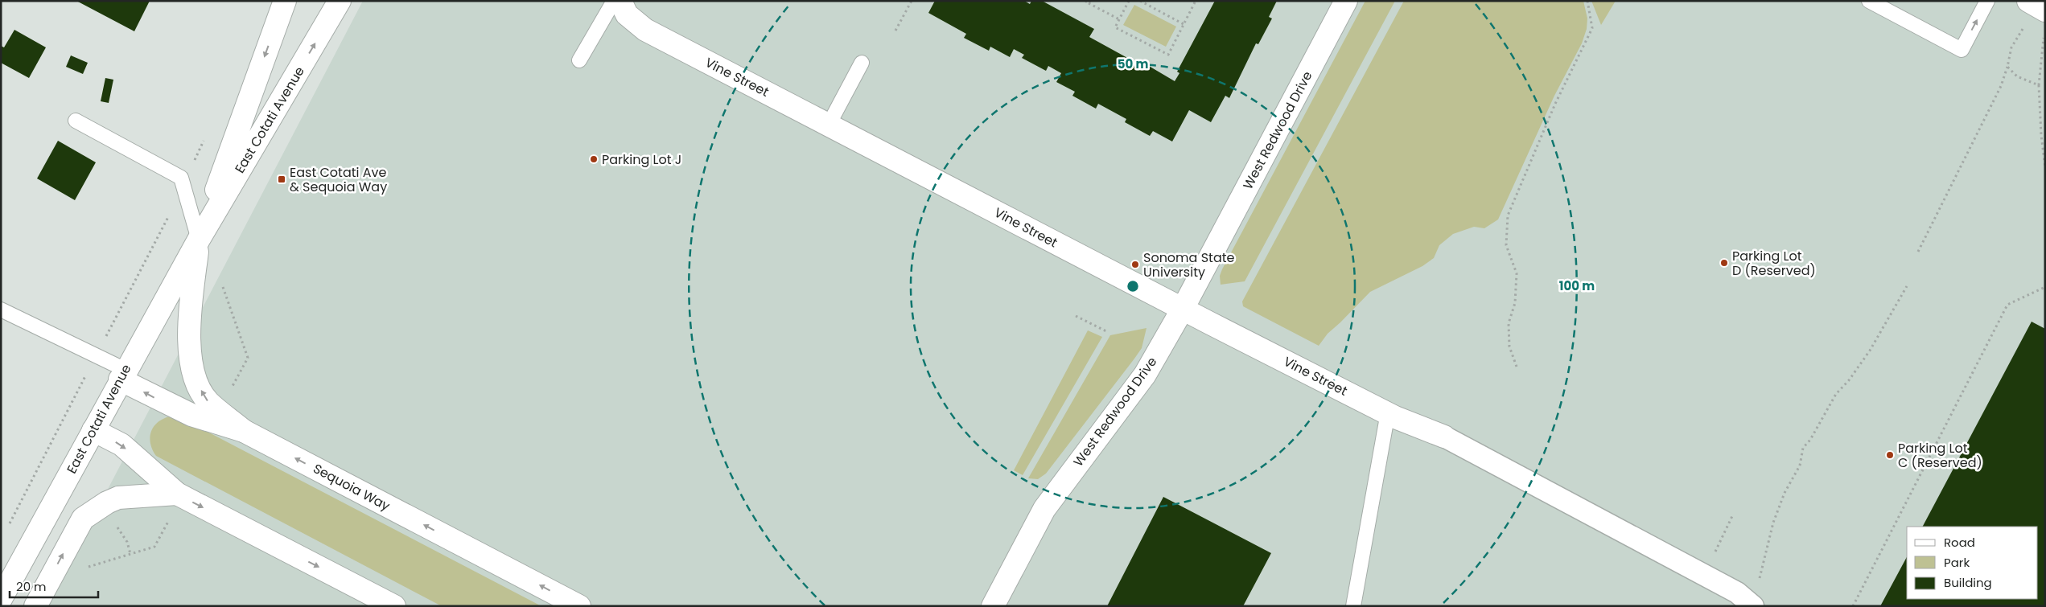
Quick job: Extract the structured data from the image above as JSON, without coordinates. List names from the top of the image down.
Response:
{
  "streets": {
    "street": [
      "Vine Street",
      "East Cotati Avenue",
      "West Redwood Drive",
      "Sequoia Way"
    ]
  },
  "crossings": [
    ["Vine Street", "West Redwood Drive"],
    ["East Cotati Avenue", "Sequoia Way"]
  ],
  "places": {
    "other": [
      "Parking Lot J",
      "Parking Lot D (Reserved)",
      "Sonoma State University",
      "Parking Lot C (Reserved)"
    ],
    "transit": ["East Cotati Ave & Sequoia Way"]
  },
  "legend": ["Road", "Park", "Building"],
  "scale_bar": "20 m",
  "rings": ["50 m", "100 m"]
}
